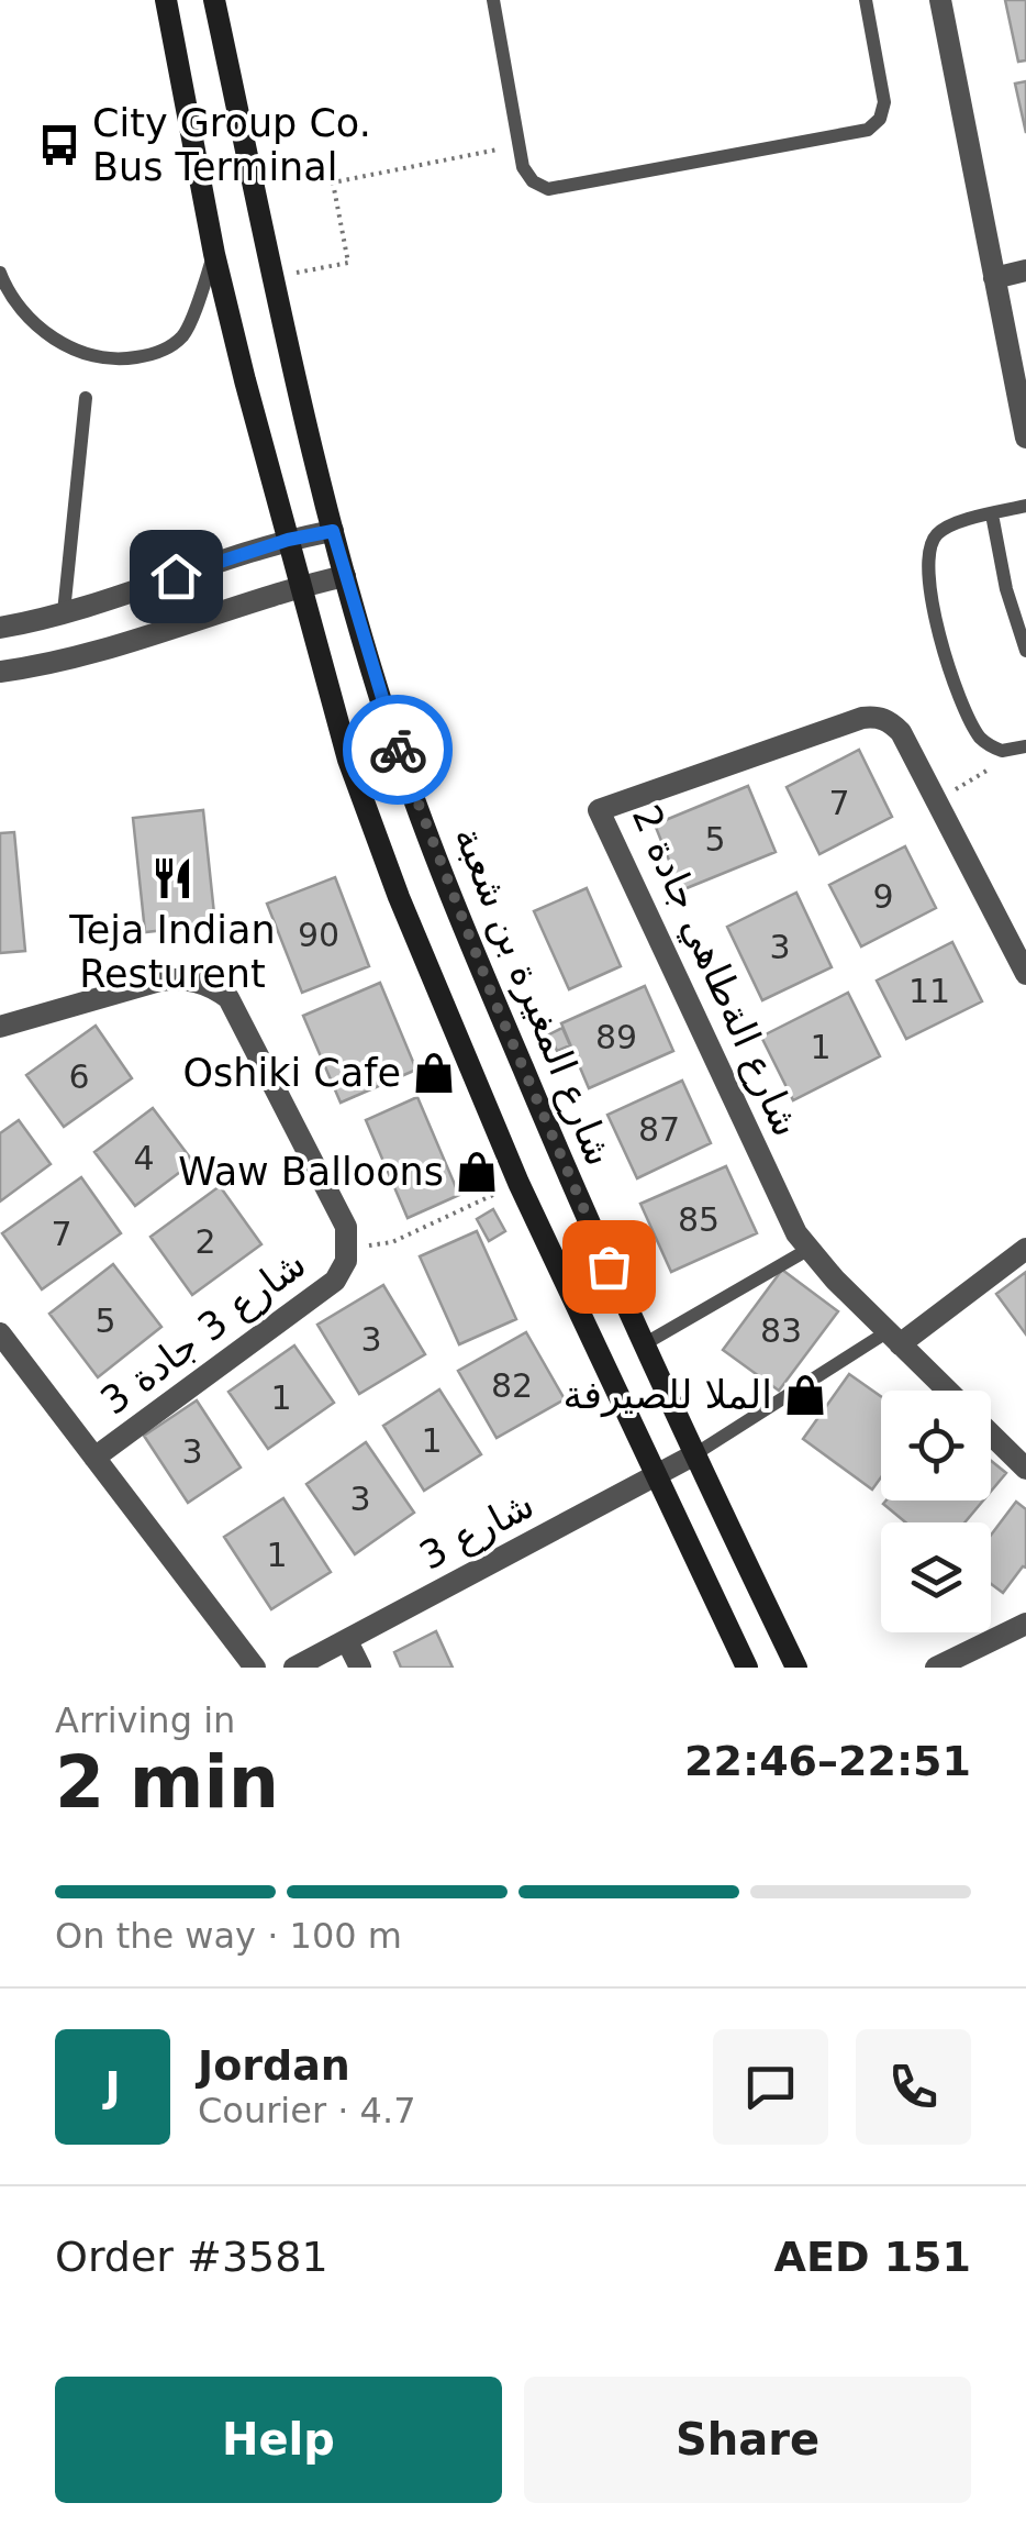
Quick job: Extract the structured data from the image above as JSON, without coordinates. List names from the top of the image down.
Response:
{
  "streets": {
    "main road": ["شارع المغيرة بن شعبة"],
    "street": ["شارع الةطاهي جادة 2", "شارع 3 جادة 3", "شارع 3"]
  },
  "crossings": [
    ["شارع المغيرة بن شعبة", "شارع 3"]
  ],
  "places": {
    "bus stop": ["City Group Co. Bus Terminal"],
    "restaurant": ["Teja Indian Resturent"],
    "shop": ["Oshiki Cafe", "Waw Balloons", "الملا للصيرفة"]
  },
  "house_numbers": [
    "7",
    "5",
    "9",
    "90",
    "3",
    "11",
    "89",
    "1",
    "6",
    "87",
    "4",
    "85",
    "7",
    "2",
    "5",
    "83",
    "3",
    "82",
    "1",
    "1",
    "3",
    "3",
    "1"
  ],
  "page": {
    "heading": ["2 min", "Arriving in", "22:46–22:51"],
    "panel": [
      "Jordan",
      "Courier · 4.7",
      "Order #3581",
      "AED 151"
    ],
    "bar": "On the way · 100 m",
    "round": "J",
    "buttons": ["Help", "Share"]
  }
}
